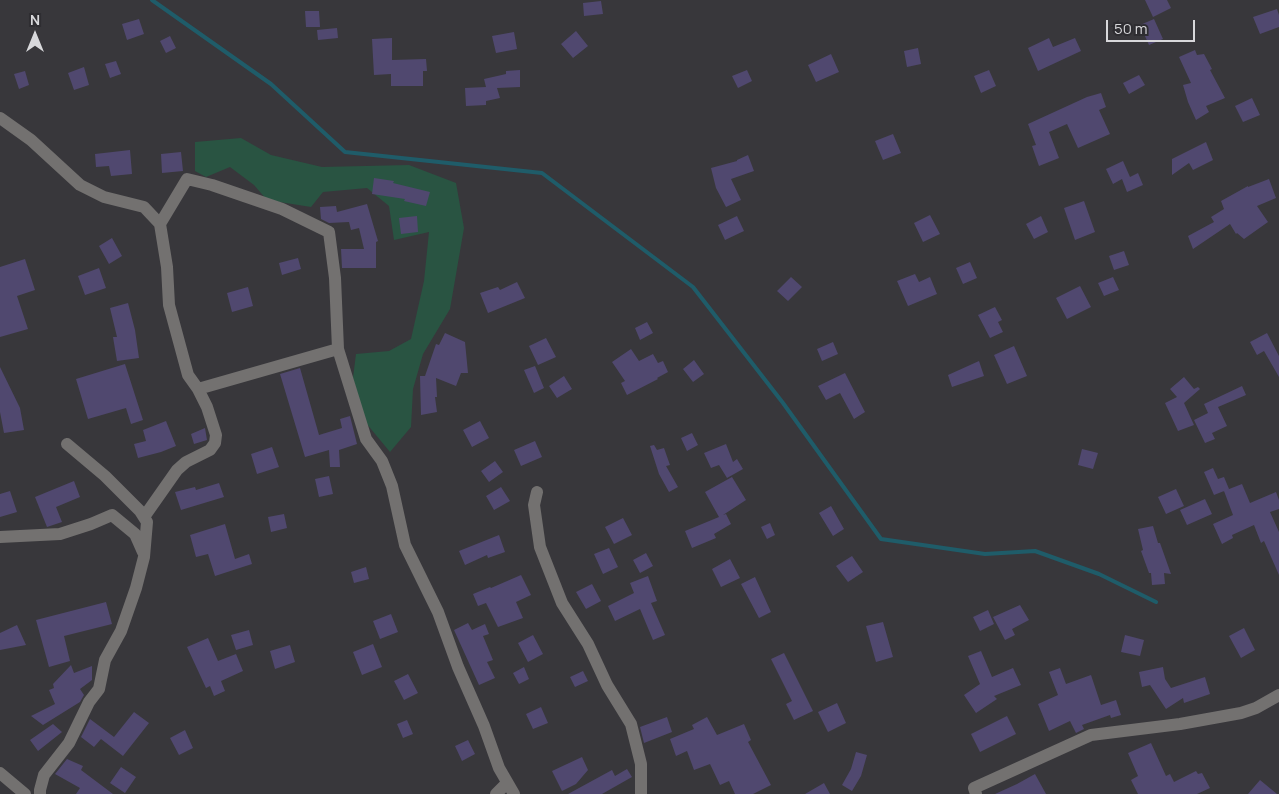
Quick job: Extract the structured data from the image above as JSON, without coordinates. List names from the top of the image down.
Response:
{
  "scale_bar": "50 m",
  "north": "top"
}
